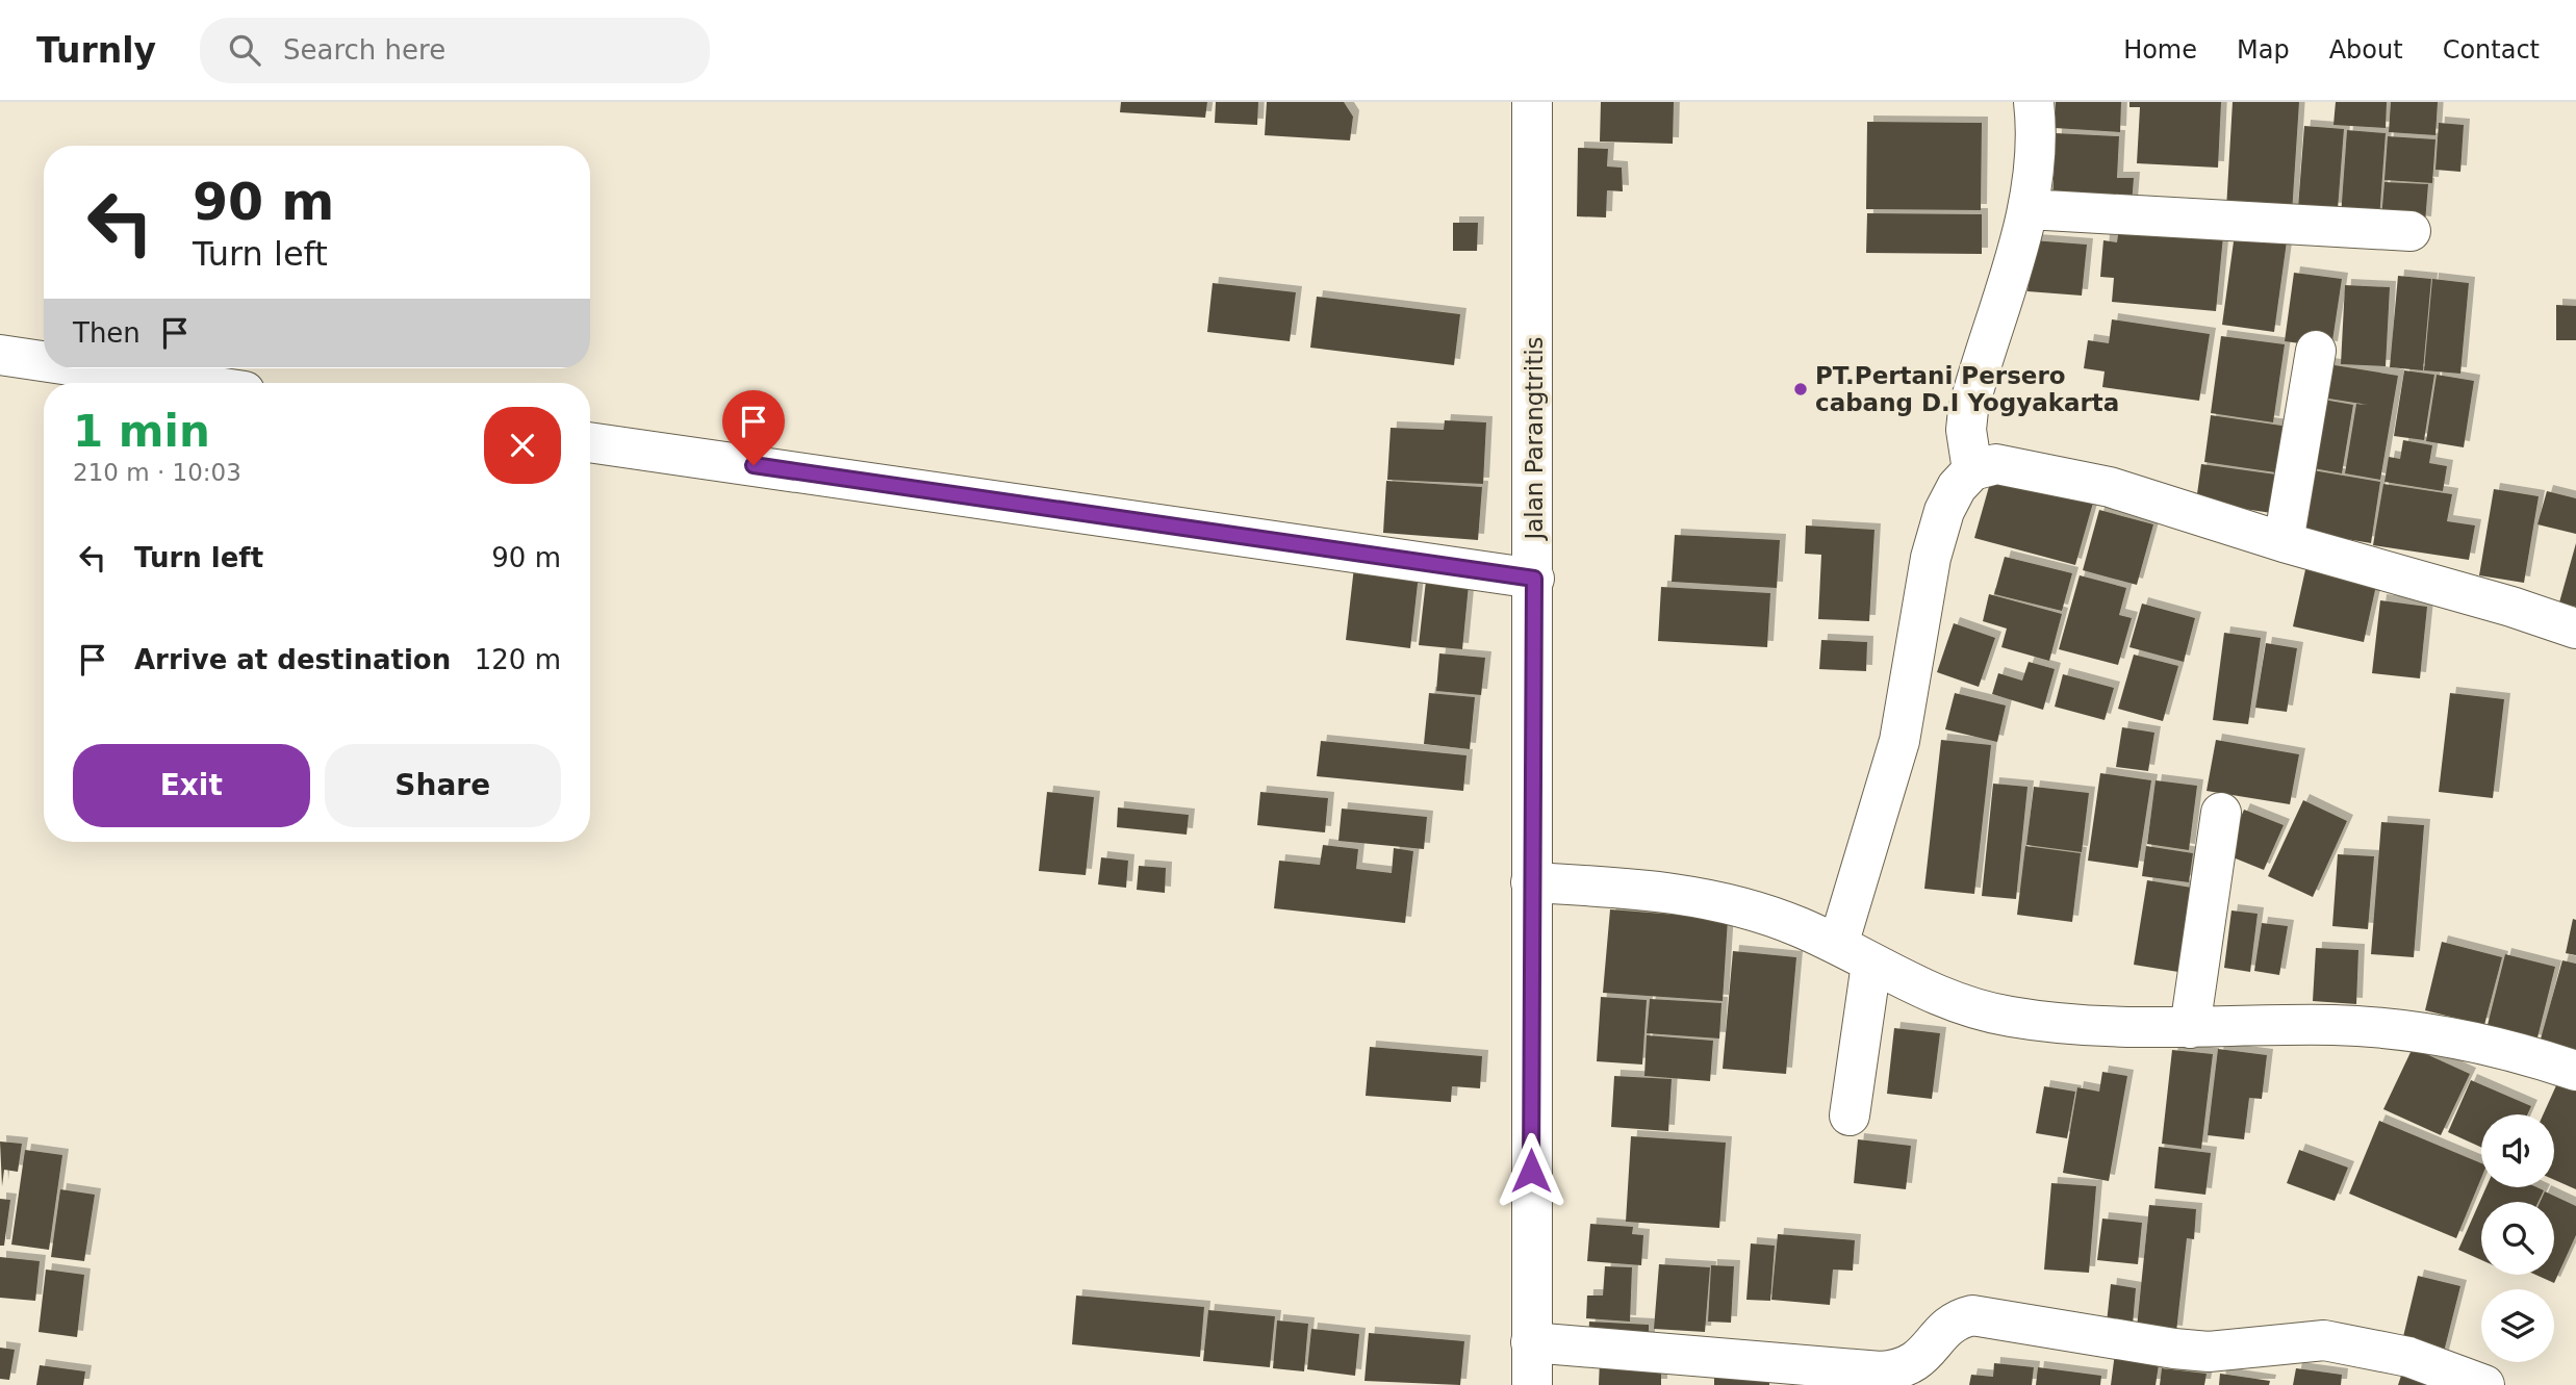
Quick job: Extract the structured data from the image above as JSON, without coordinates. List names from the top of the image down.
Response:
{
  "streets": {
    "street": ["Jalan Parangtritis"]
  },
  "places": ["PT.Pertani Persero cabang D.I Yogyakarta"],
  "page": {
    "header": "Turnly",
    "search": "Search here",
    "nav": [
      "Home",
      "Map",
      "About",
      "Contact"
    ],
    "turn": ["90 m", "Turn left"],
    "then": "Then",
    "heading": ["1 min", "210 m · 10:03"],
    "list": [
      {
        "name": "Turn left",
        "value": "90 m"
      },
      {
        "name": "Arrive at destination",
        "value": "120 m"
      }
    ],
    "buttons": ["Exit", "Share"]
  }
}
